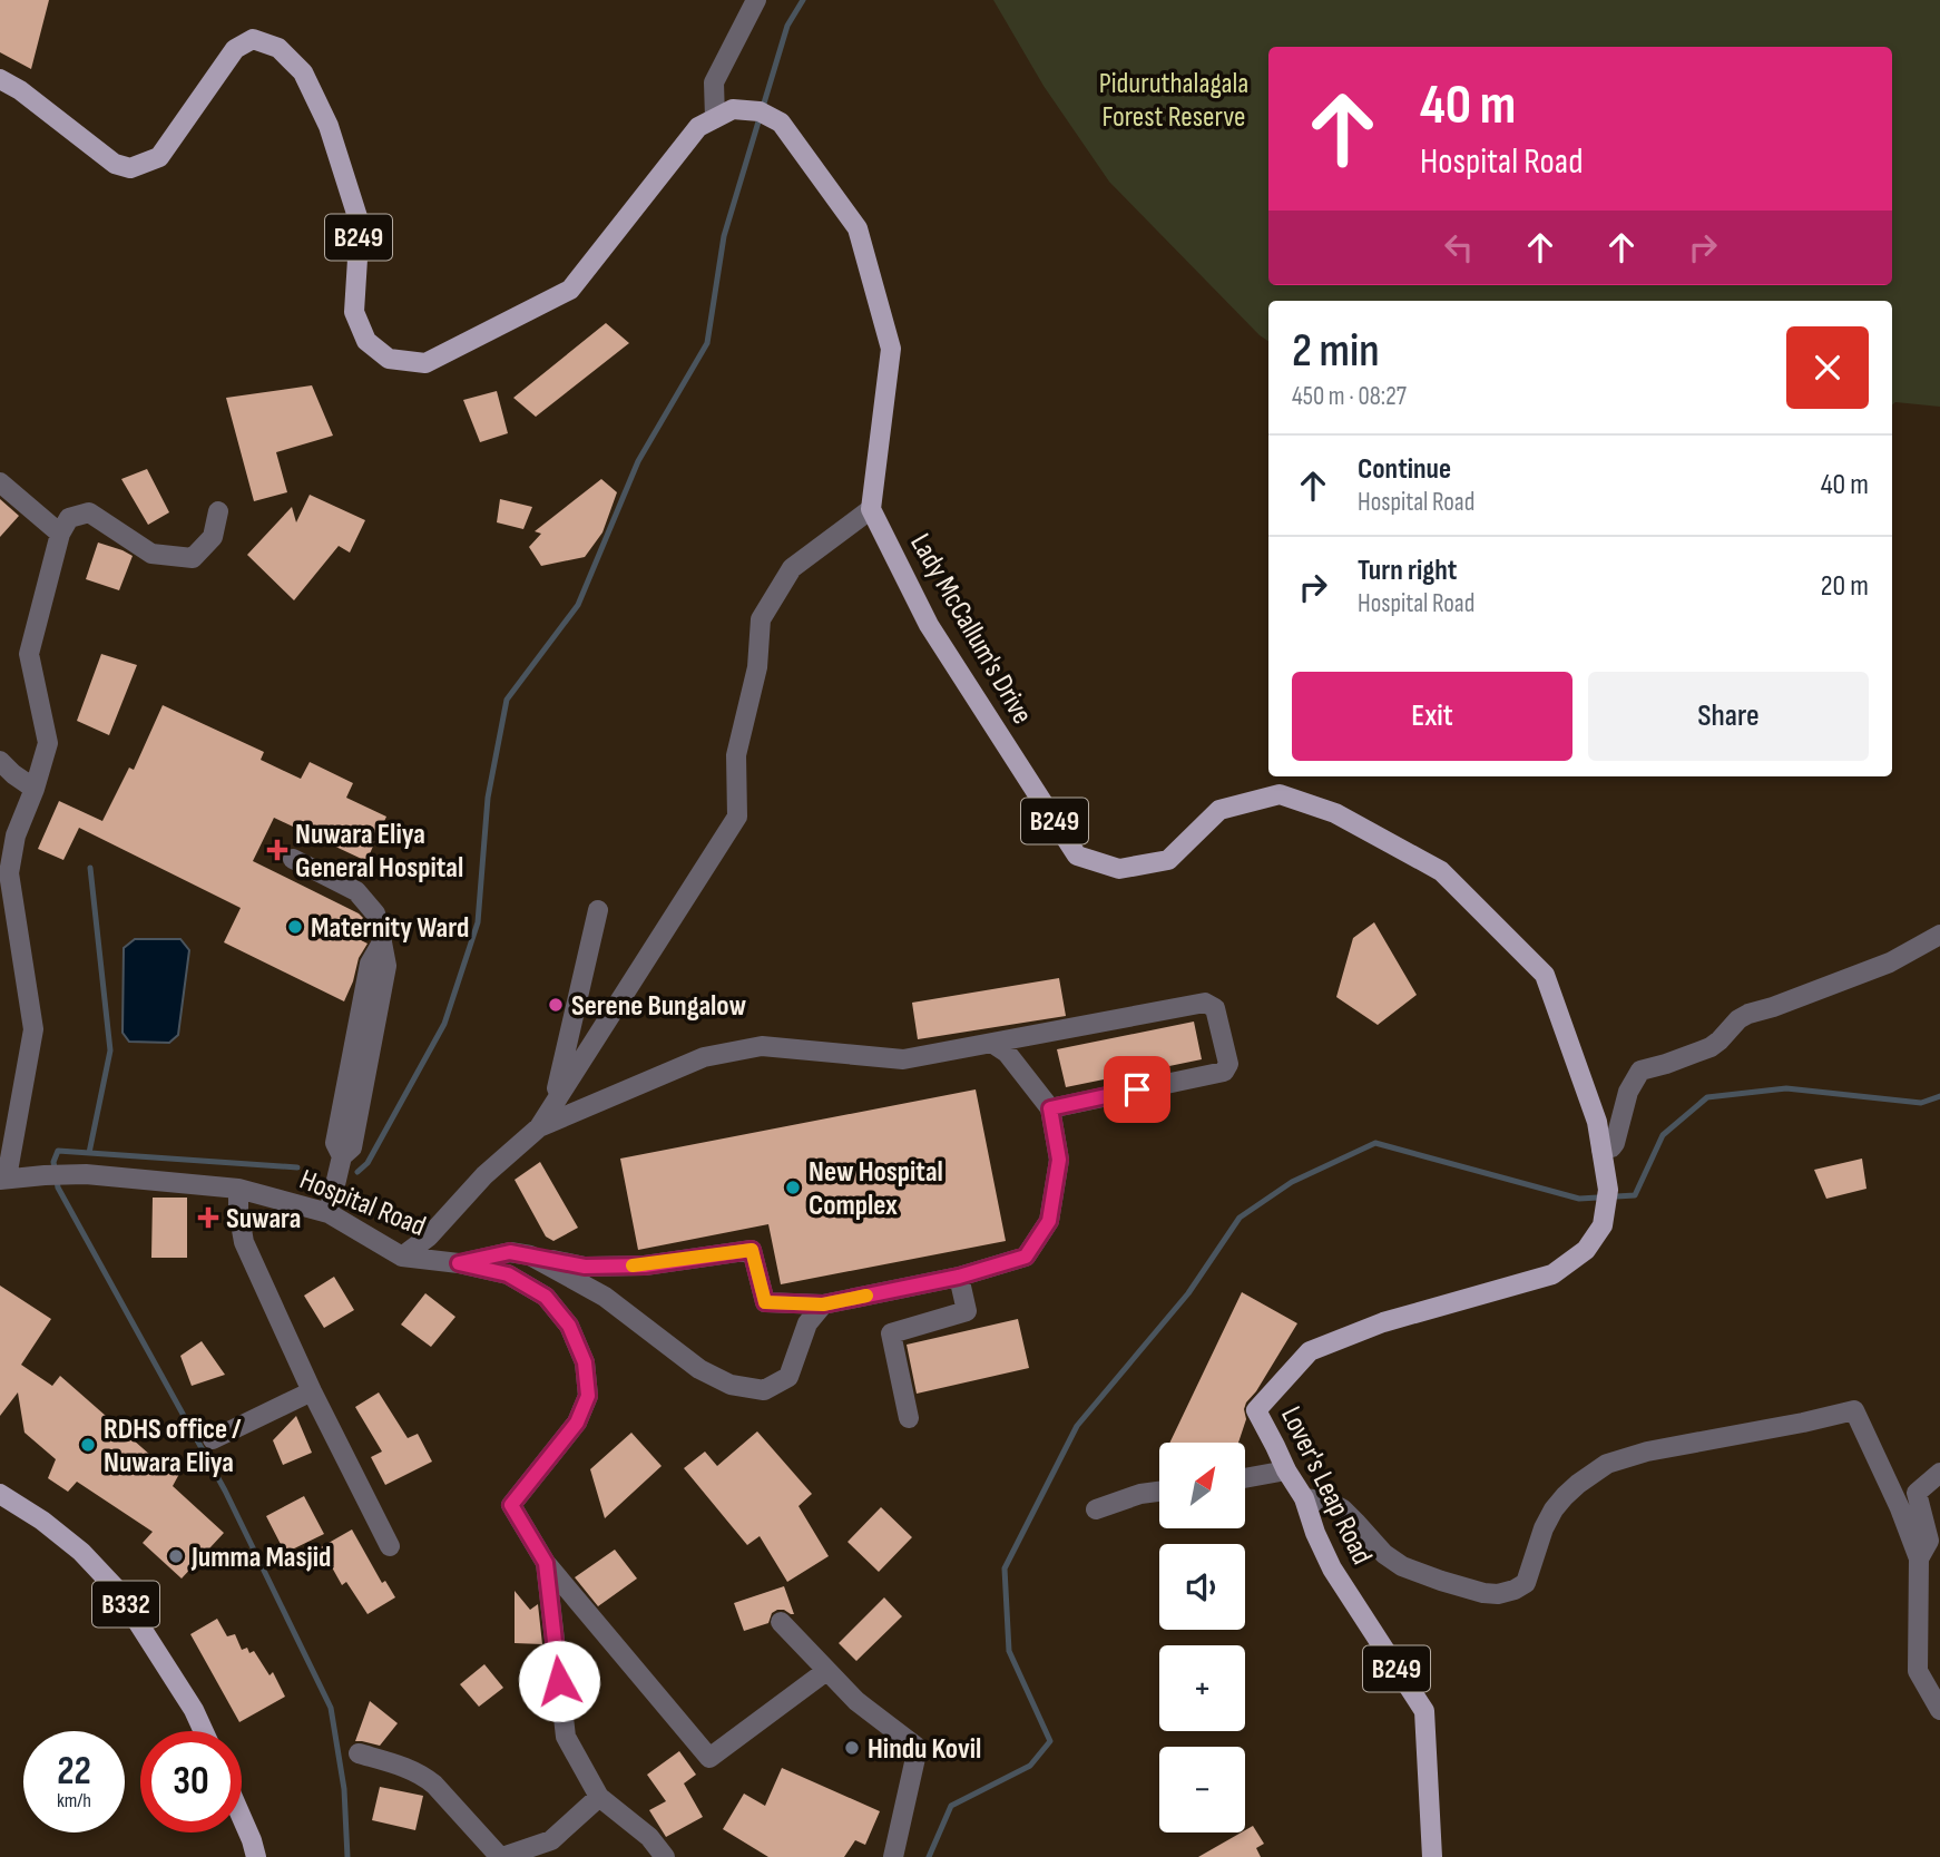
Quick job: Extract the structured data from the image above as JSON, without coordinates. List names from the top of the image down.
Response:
{
  "streets": {
    "main road": [
      "B249",
      "Lady McCallum's Drive",
      "Lover's Leap Road",
      "B332"
    ],
    "street": ["Hospital Road"]
  },
  "crossings": [
    ["Lady McCallum's Drive", "Lover's Leap Road"]
  ],
  "parks": ["Piduruthalagala Forest Reserve"],
  "places": {
    "health": ["Nuwara Eliya General Hospital", "Suwara"],
    "other": [
      "Maternity Ward",
      "Serene Bungalow",
      "New Hospital Complex",
      "RDHS office / Nuwara Eliya",
      "Jumma Masjid",
      "Hindu Kovil"
    ]
  },
  "north": "top right",
  "page": {
    "turn": ["40 m", "Hospital Road"],
    "heading": ["2 min", "450 m · 08:27"],
    "list": [
      {
        "name": "Continue",
        "note": "Hospital Road",
        "value": "40 m"
      },
      {
        "name": "Turn right",
        "note": "Hospital Road",
        "value": "20 m"
      }
    ],
    "buttons": ["Exit", "Share"],
    "map_buttons": ["+", "−"],
    "speed": "22 km/h",
    "limit": "30"
  }
}
